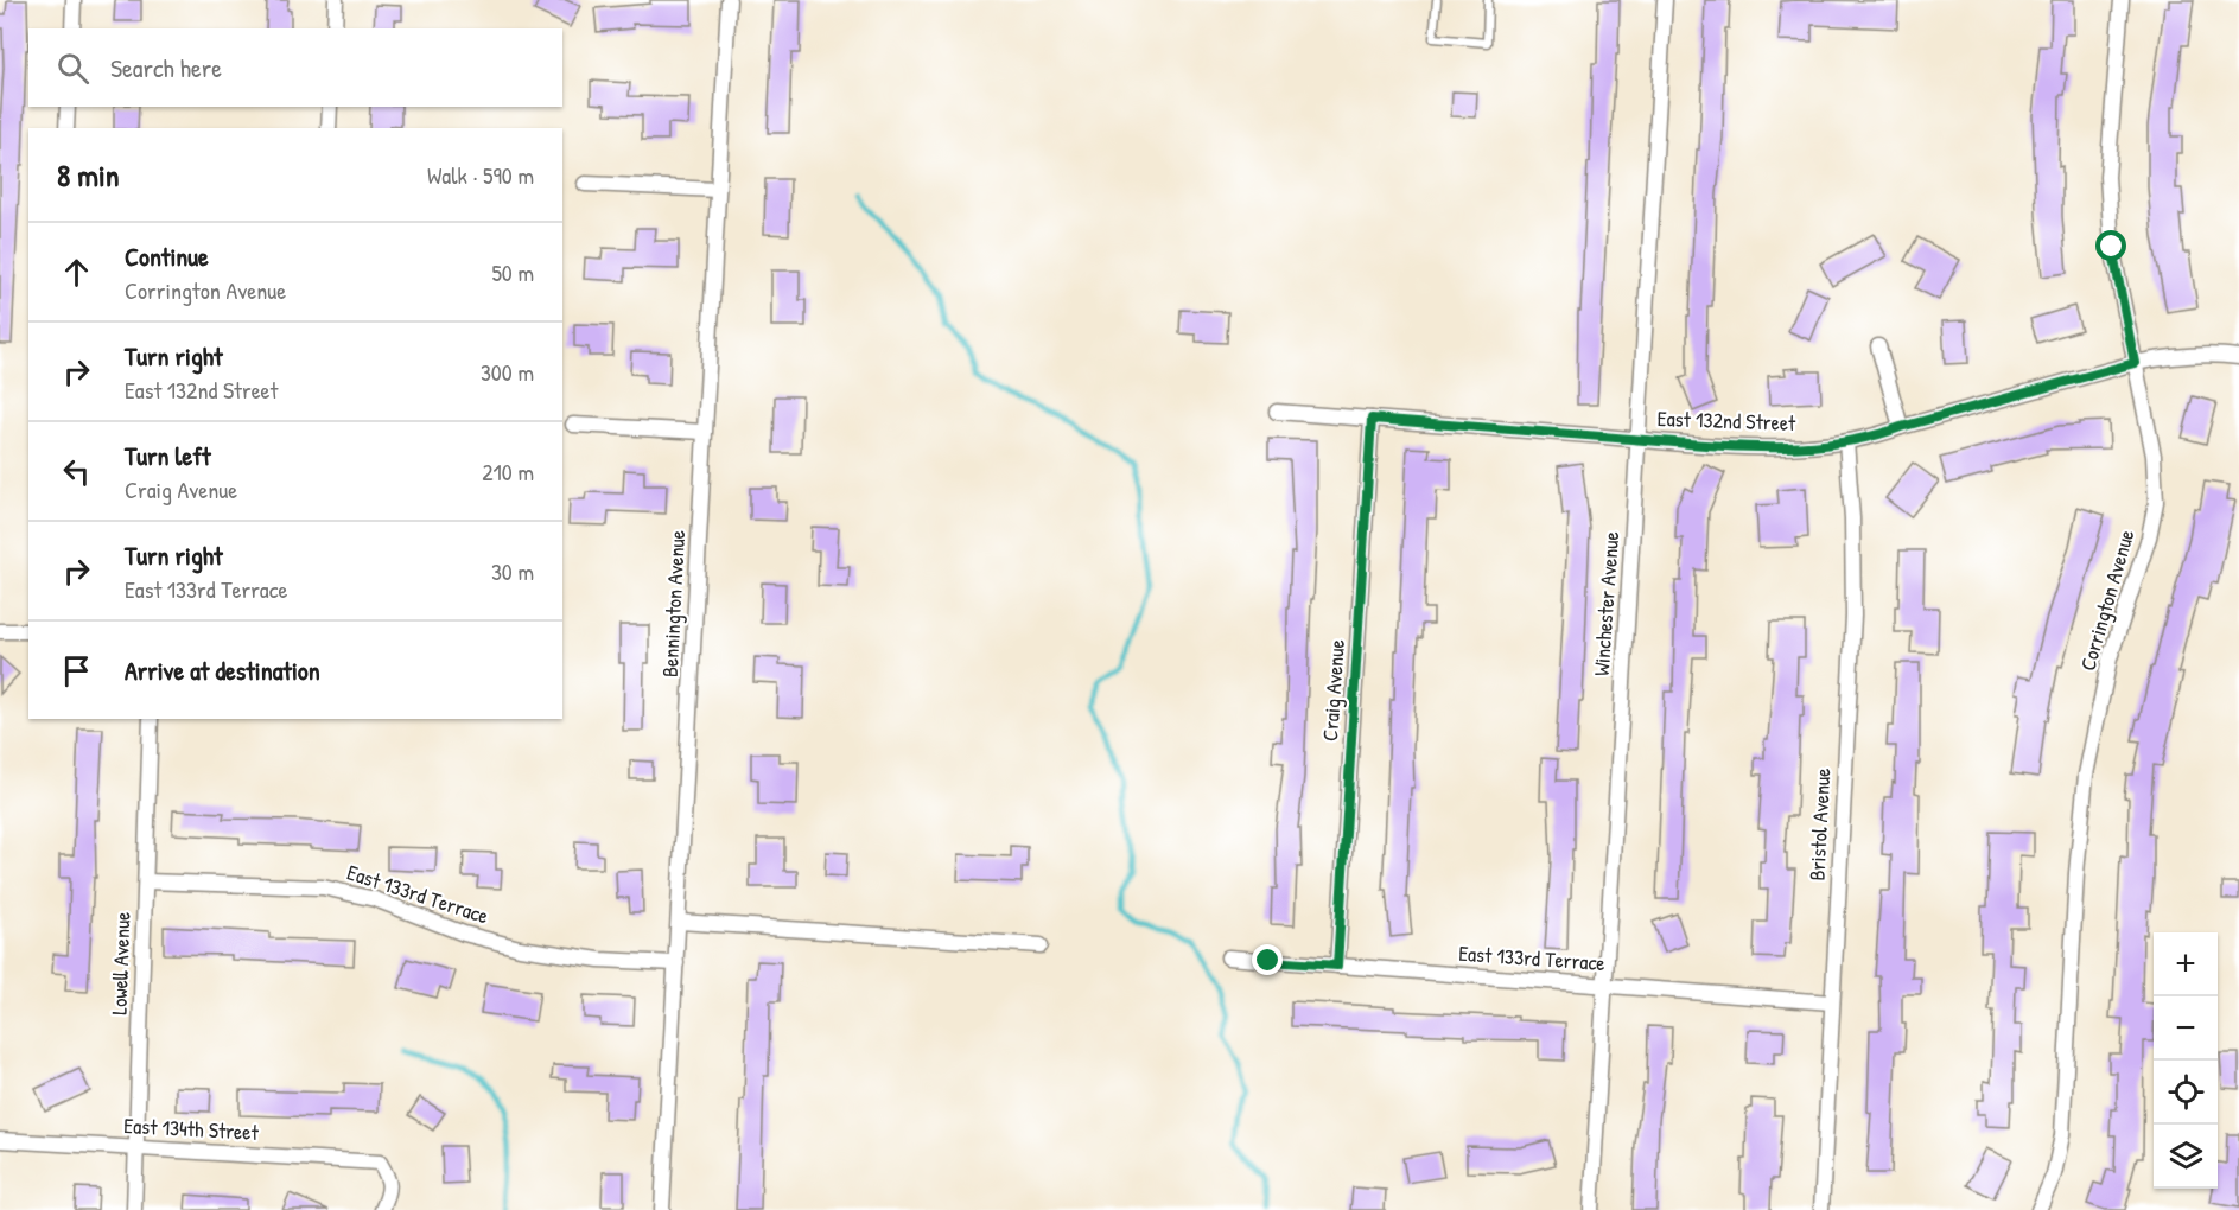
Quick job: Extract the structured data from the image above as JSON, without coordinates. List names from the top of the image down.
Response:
{
  "streets": {
    "street": [
      "East 132nd Street",
      "Corrington Avenue",
      "Bennington Avenue",
      "Winchester Avenue",
      "Craig Avenue",
      "Bristol Avenue",
      "East 133rd Terrace",
      "Lowell Avenue",
      "East 134th Street"
    ]
  },
  "crossings": [
    ["East 132nd Street", "Corrington Avenue"],
    ["East 132nd Street", "Winchester Avenue"],
    ["East 132nd Street", "Craig Avenue"],
    ["East 132nd Street", "Bristol Avenue"],
    ["Bennington Avenue", "East 133rd Terrace"],
    ["Winchester Avenue", "East 133rd Terrace"],
    ["Craig Avenue", "East 133rd Terrace"],
    ["Bristol Avenue", "East 133rd Terrace"],
    ["East 133rd Terrace", "Lowell Avenue"],
    ["Lowell Avenue", "East 134th Street"]
  ],
  "page": {
    "search": "Search here",
    "heading": ["8 min", "Walk · 590 m"],
    "list": [
      ["Continue", "Corrington Avenue", "50 m"],
      ["Turn right", "East 132nd Street", "300 m"],
      ["Turn left", "Craig Avenue", "210 m"],
      ["Turn right", "East 133rd Terrace", "30 m"],
      "Arrive at destination"
    ],
    "map_buttons": ["+", "−"]
  }
}
